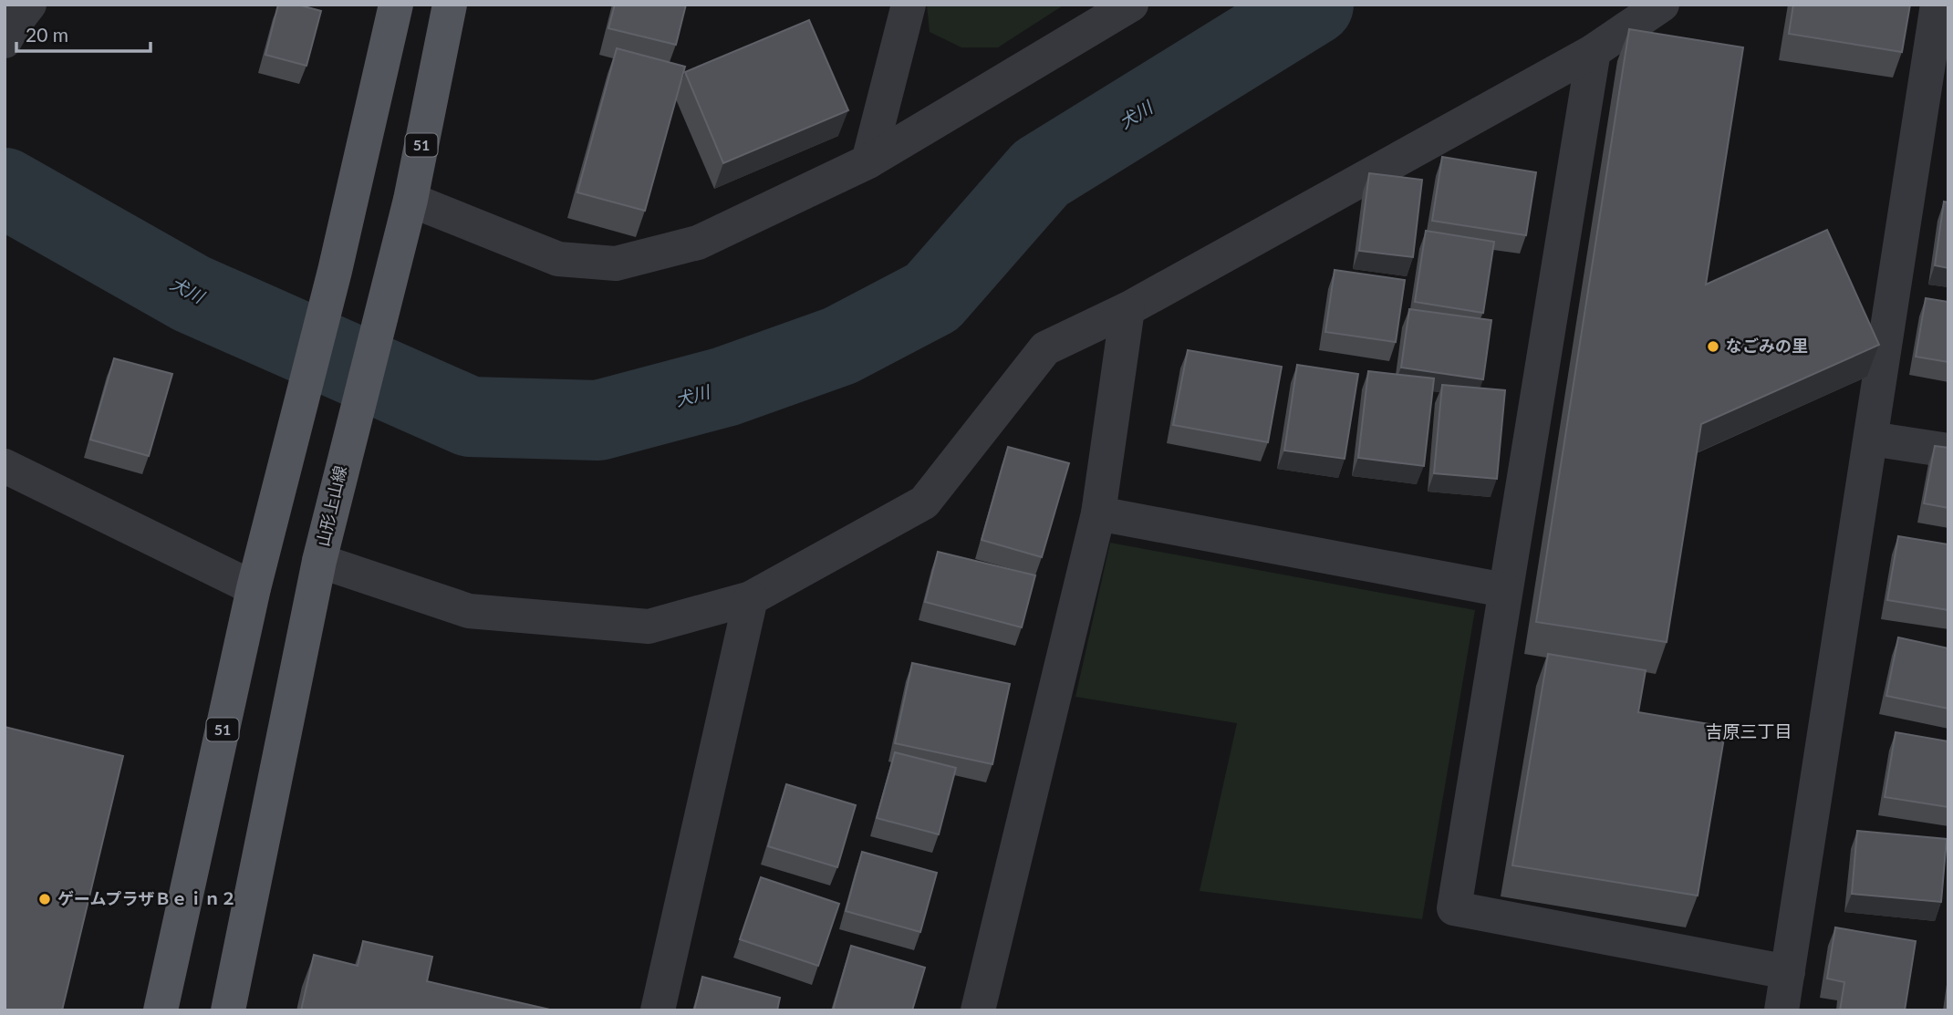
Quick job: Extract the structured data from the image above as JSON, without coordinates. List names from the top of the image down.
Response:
{
  "streets": {
    "main road": ["51", "山形上山線"]
  },
  "districts": ["吉原三丁目"],
  "water": ["犬川"],
  "places": ["なごみの里", "ゲームプラザＢｅｉｎ２"],
  "scale_bar": "20 m"
}
